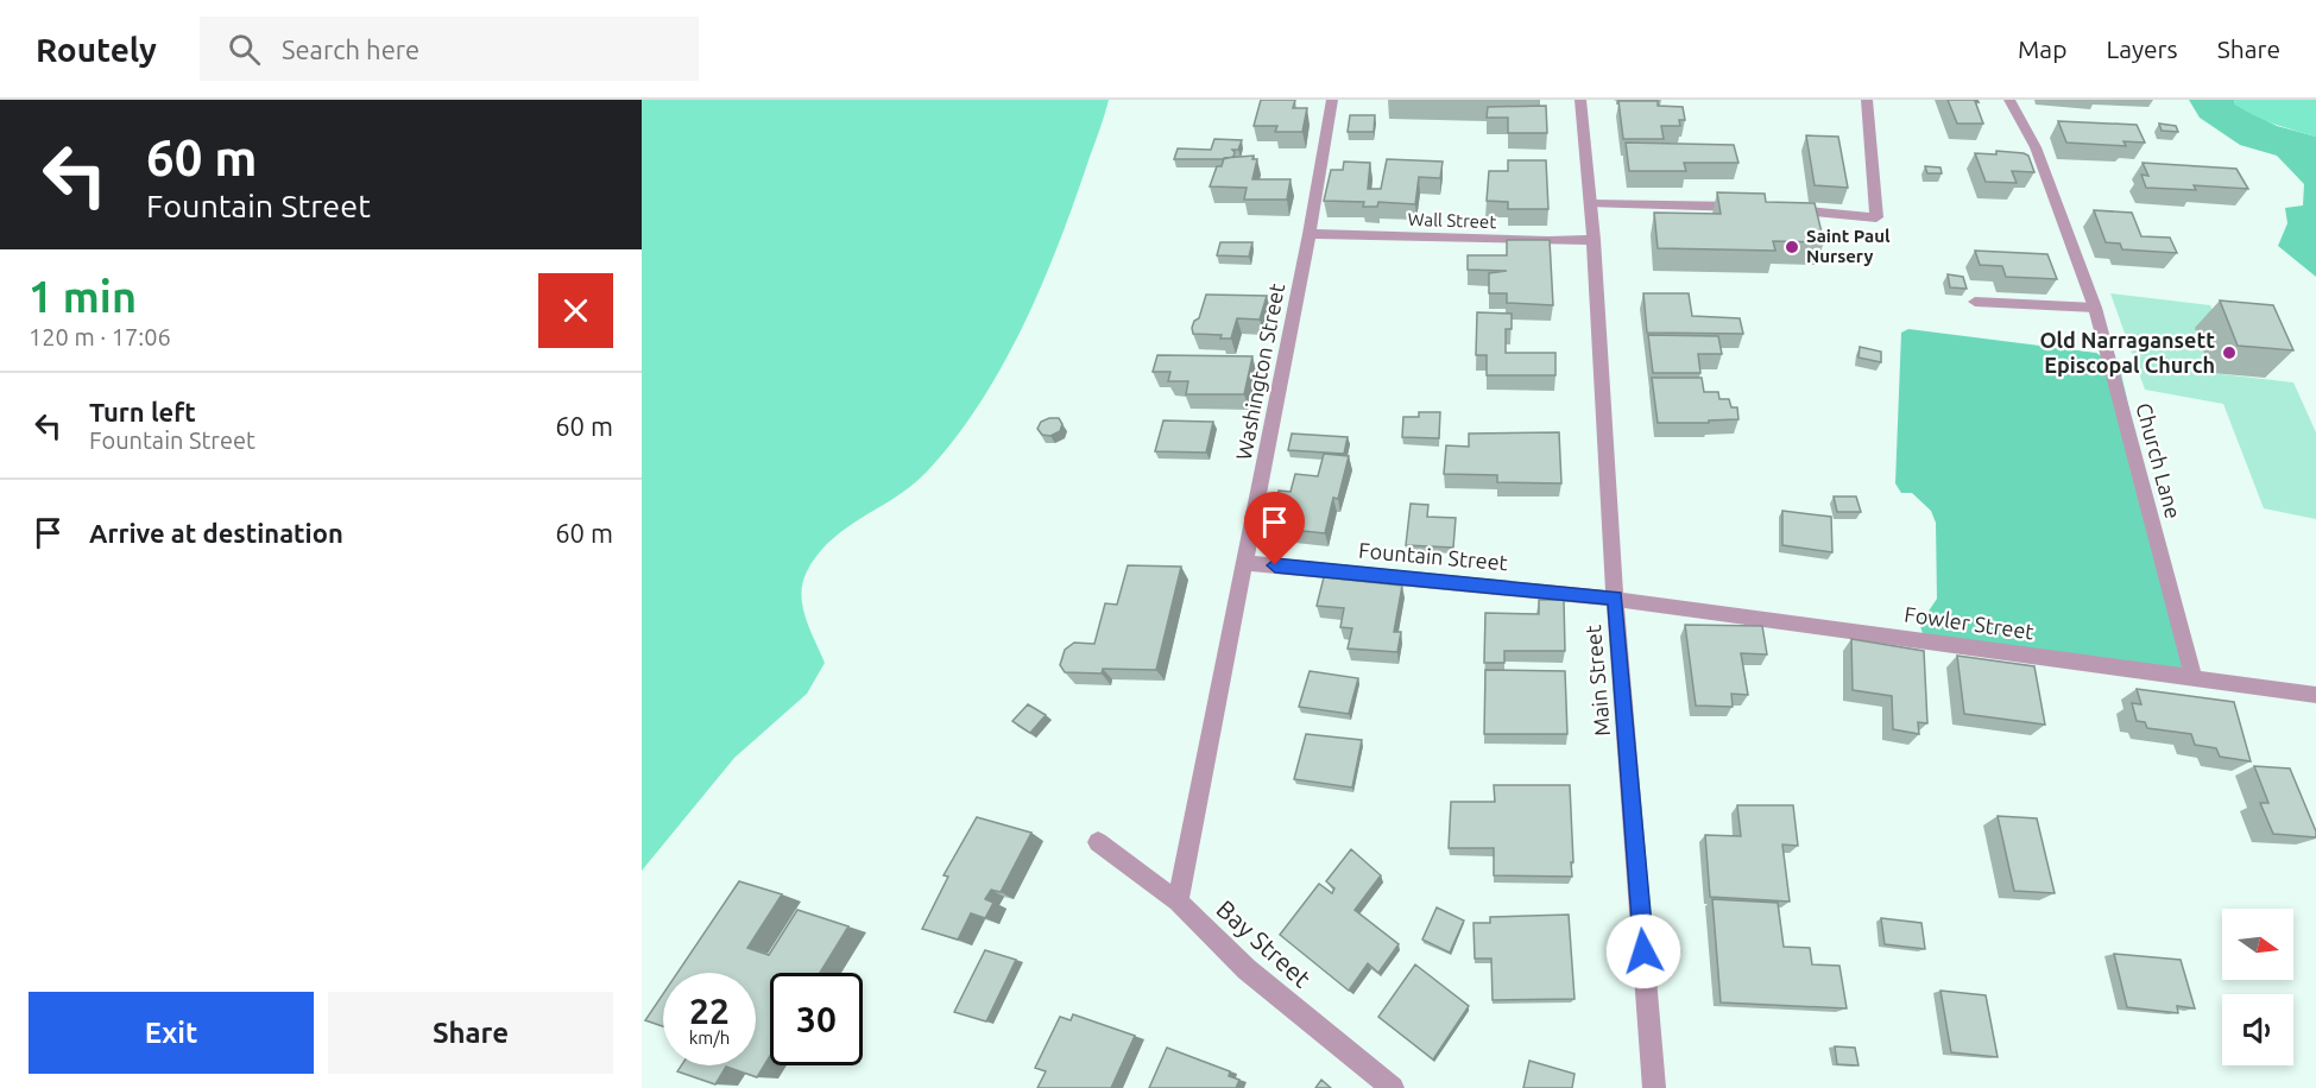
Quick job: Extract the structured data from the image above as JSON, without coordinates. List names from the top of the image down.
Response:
{
  "streets": {
    "street": [
      "Wall Street",
      "Washington Street",
      "Church Lane",
      "Fountain Street",
      "Fowler Street",
      "Main Street",
      "Bay Street"
    ]
  },
  "crossings": [
    ["Wall Street", "Washington Street"],
    ["Wall Street", "Main Street"],
    ["Washington Street", "Fountain Street"],
    ["Washington Street", "Bay Street"],
    ["Church Lane", "Fowler Street"],
    ["Fountain Street", "Fowler Street"],
    ["Fountain Street", "Main Street"],
    ["Fowler Street", "Main Street"]
  ],
  "places": ["Saint Paul Nursery", "Old Narragansett Episcopal Church"],
  "north": "right",
  "page": {
    "header": "Routely",
    "search": "Search here",
    "nav": ["Map", "Layers", "Share"],
    "turn": ["60 m", "Fountain Street"],
    "heading": ["1 min", "120 m · 17:06"],
    "list": [
      {
        "name": "Turn left",
        "note": "Fountain Street",
        "value": "60 m"
      },
      {
        "name": "Arrive at destination",
        "value": "60 m"
      }
    ],
    "speed": "22 km/h",
    "limit": "30",
    "buttons": ["Exit", "Share"]
  }
}
